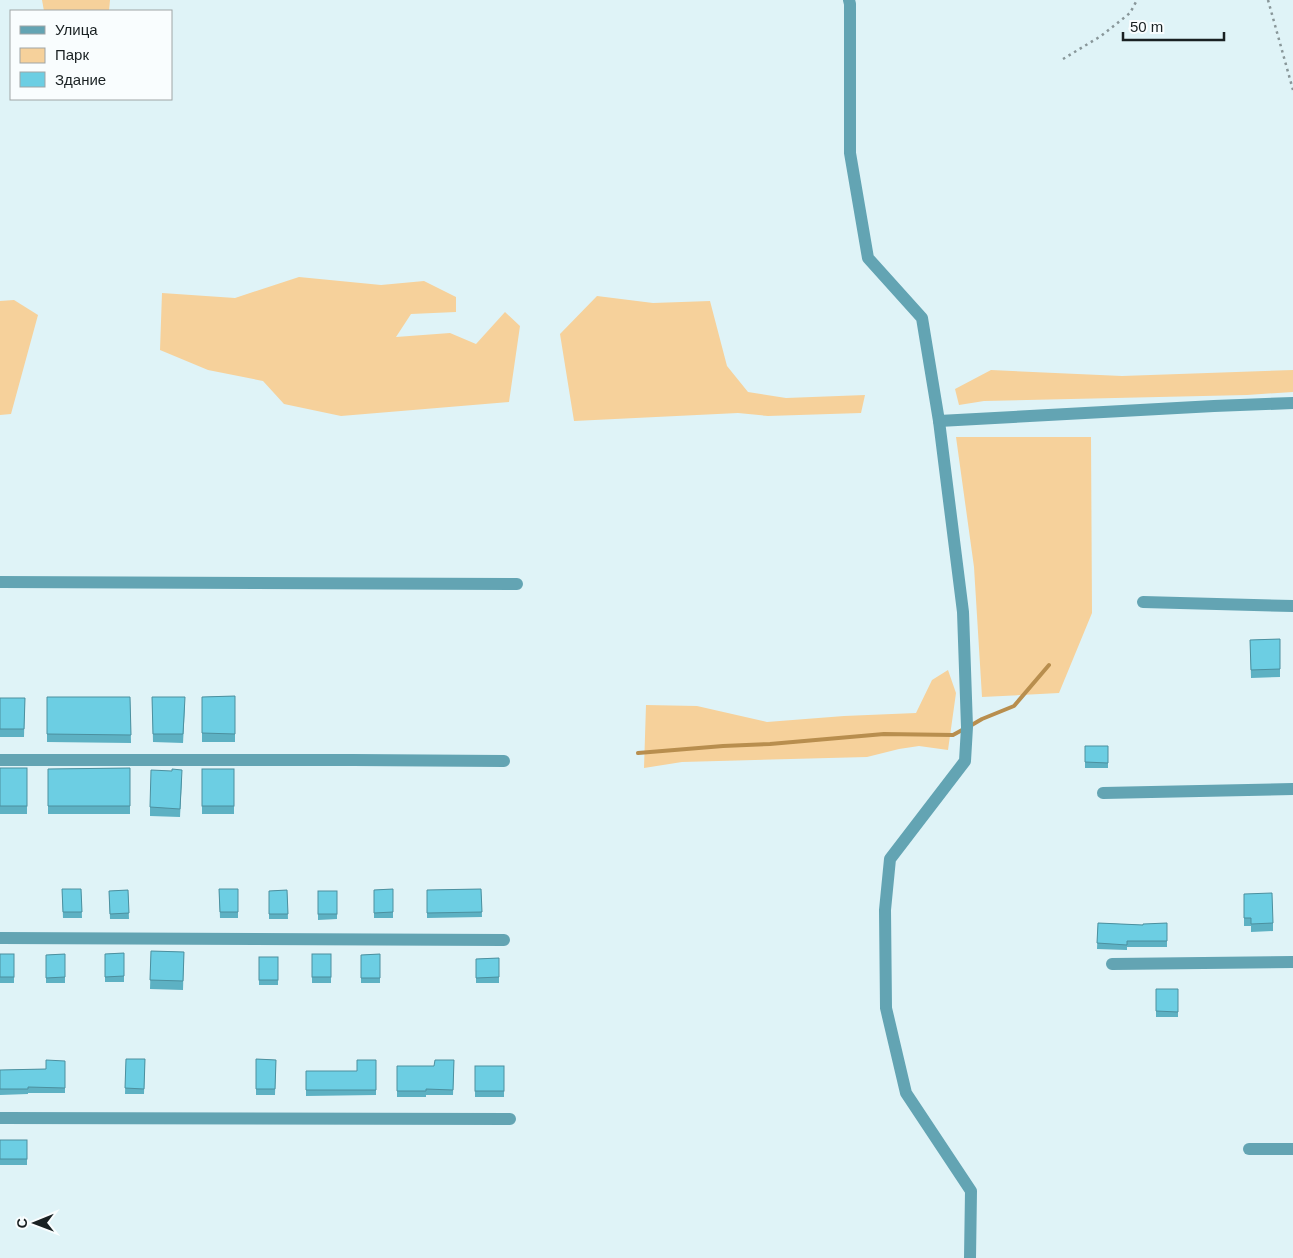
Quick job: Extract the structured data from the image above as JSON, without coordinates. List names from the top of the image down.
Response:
{
  "legend": ["Улица", "Парк", "Здание"],
  "scale_bar": "50 m",
  "north": "left"
}
